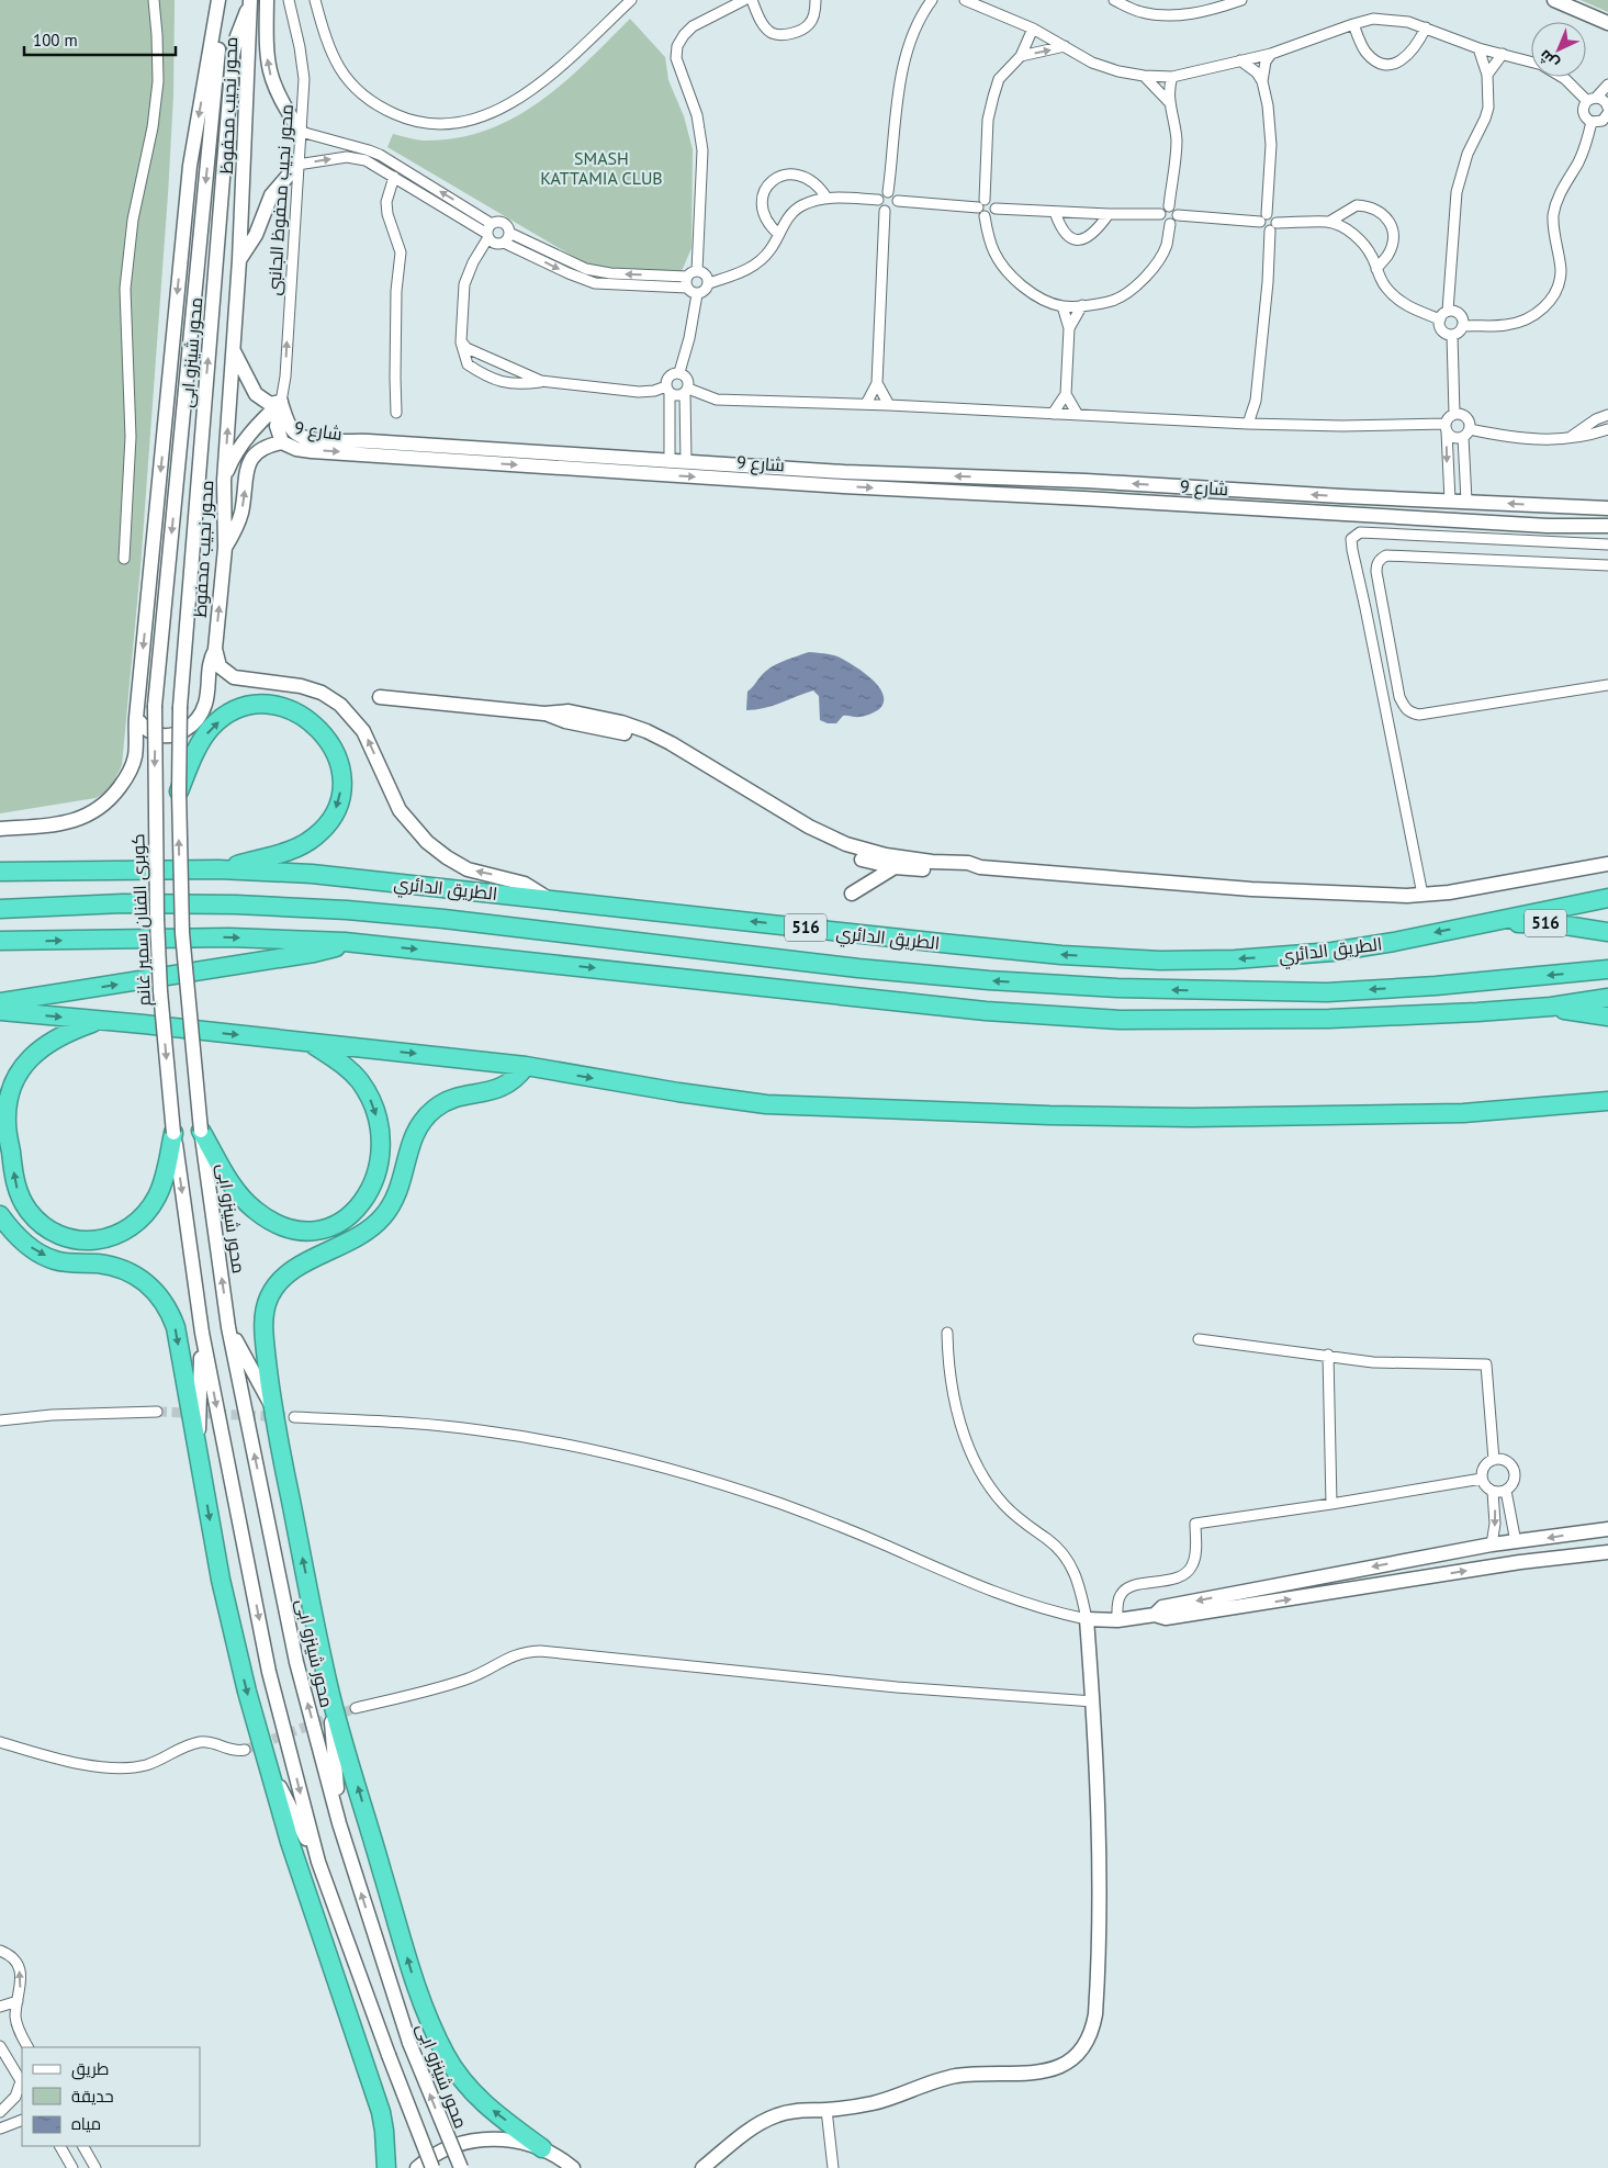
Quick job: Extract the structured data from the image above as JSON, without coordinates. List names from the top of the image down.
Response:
{
  "streets": {
    "highway": ["الطريق الدائري", "516"],
    "main road": [
      "محور نجيب محفوظ",
      "محور شينزو ابى",
      "شارع 9",
      "كوبرى الفنان سمير غانم"
    ],
    "street": ["محور نجيب محفوظ الجانبى"]
  },
  "crossings": [
    ["محور نجيب محفوظ", "محور شينزو ابى"],
    ["محور نجيب محفوظ الجانبى", "شارع 9"],
    ["محور شينزو ابى", "كوبرى الفنان سمير غانم"],
    ["الطريق الدائري", "516"]
  ],
  "one_way": ["محور نجيب محفوظ الجانبى"],
  "parks": ["SMASH KATTAMIA CLUB"],
  "legend": ["طريق", "حديقة", "مياه"],
  "scale_bar": "100 m",
  "north": "bottom left"
}
